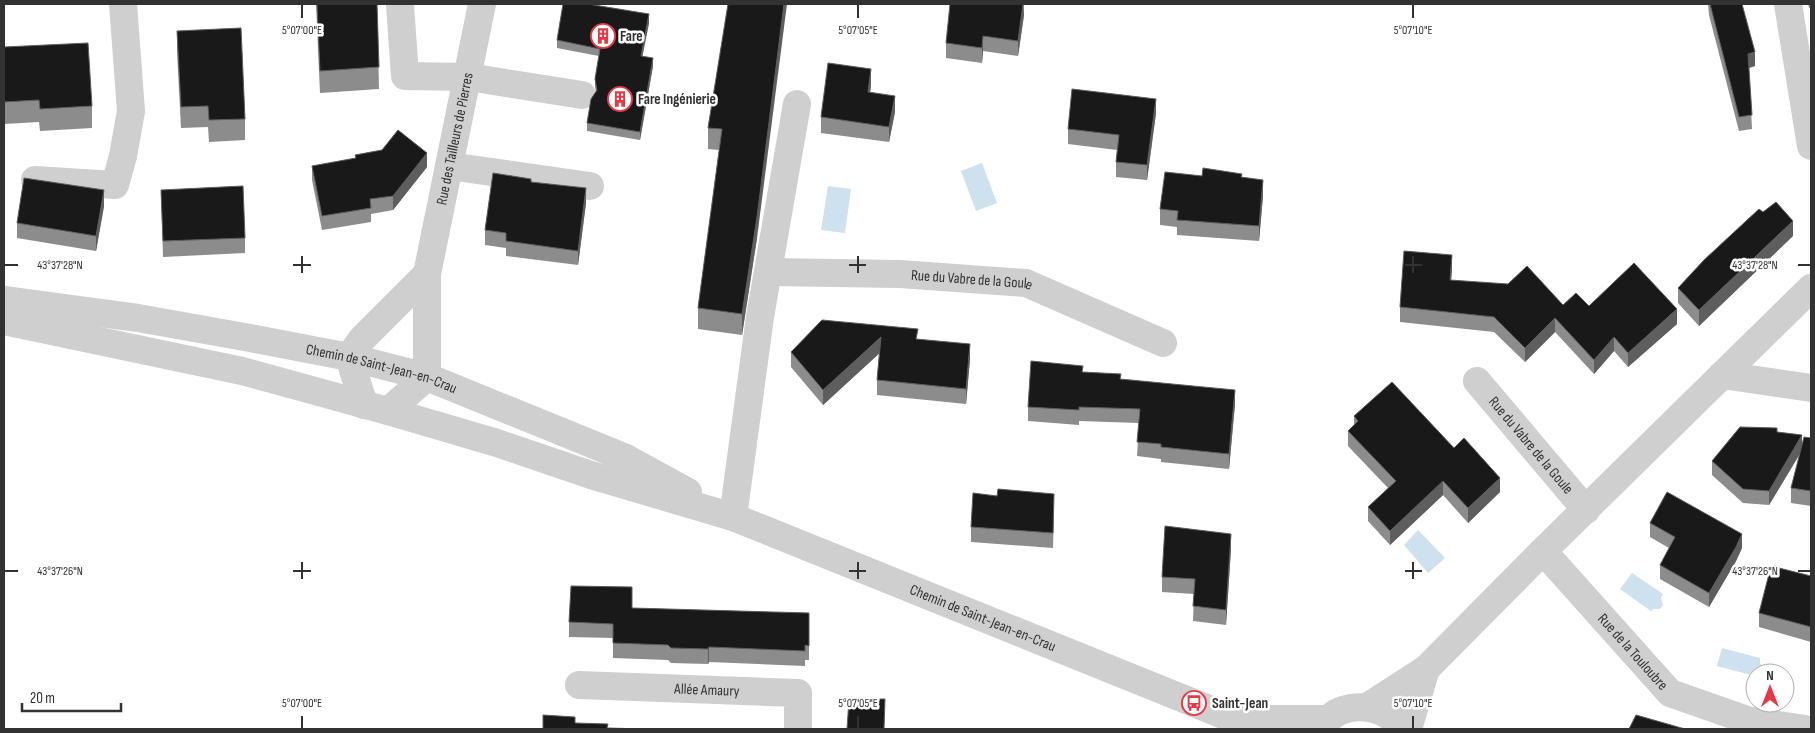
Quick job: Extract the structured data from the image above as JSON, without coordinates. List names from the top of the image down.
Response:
{
  "streets": {
    "street": [
      "Rue des Tailleurs de Pierres",
      "Rue du Vabre de la Goule",
      "Chemin de Saint-Jean-en-Crau",
      "Rue de la Touloubre",
      "Allée Amaury"
    ]
  },
  "crossings": [
    ["Rue des Tailleurs de Pierres", "Chemin de Saint-Jean-en-Crau"]
  ],
  "places": {
    "building": ["Fare", "Fare Ingénierie"],
    "bus stop": ["Saint-Jean"]
  },
  "scale_bar": "20 m",
  "north": "top",
  "coordinates": [
    "5°07'00\"E",
    "5°07'05\"E",
    "5°07'10\"E",
    "43°37'28\"N",
    "43°37'26\"N"
  ]
}
